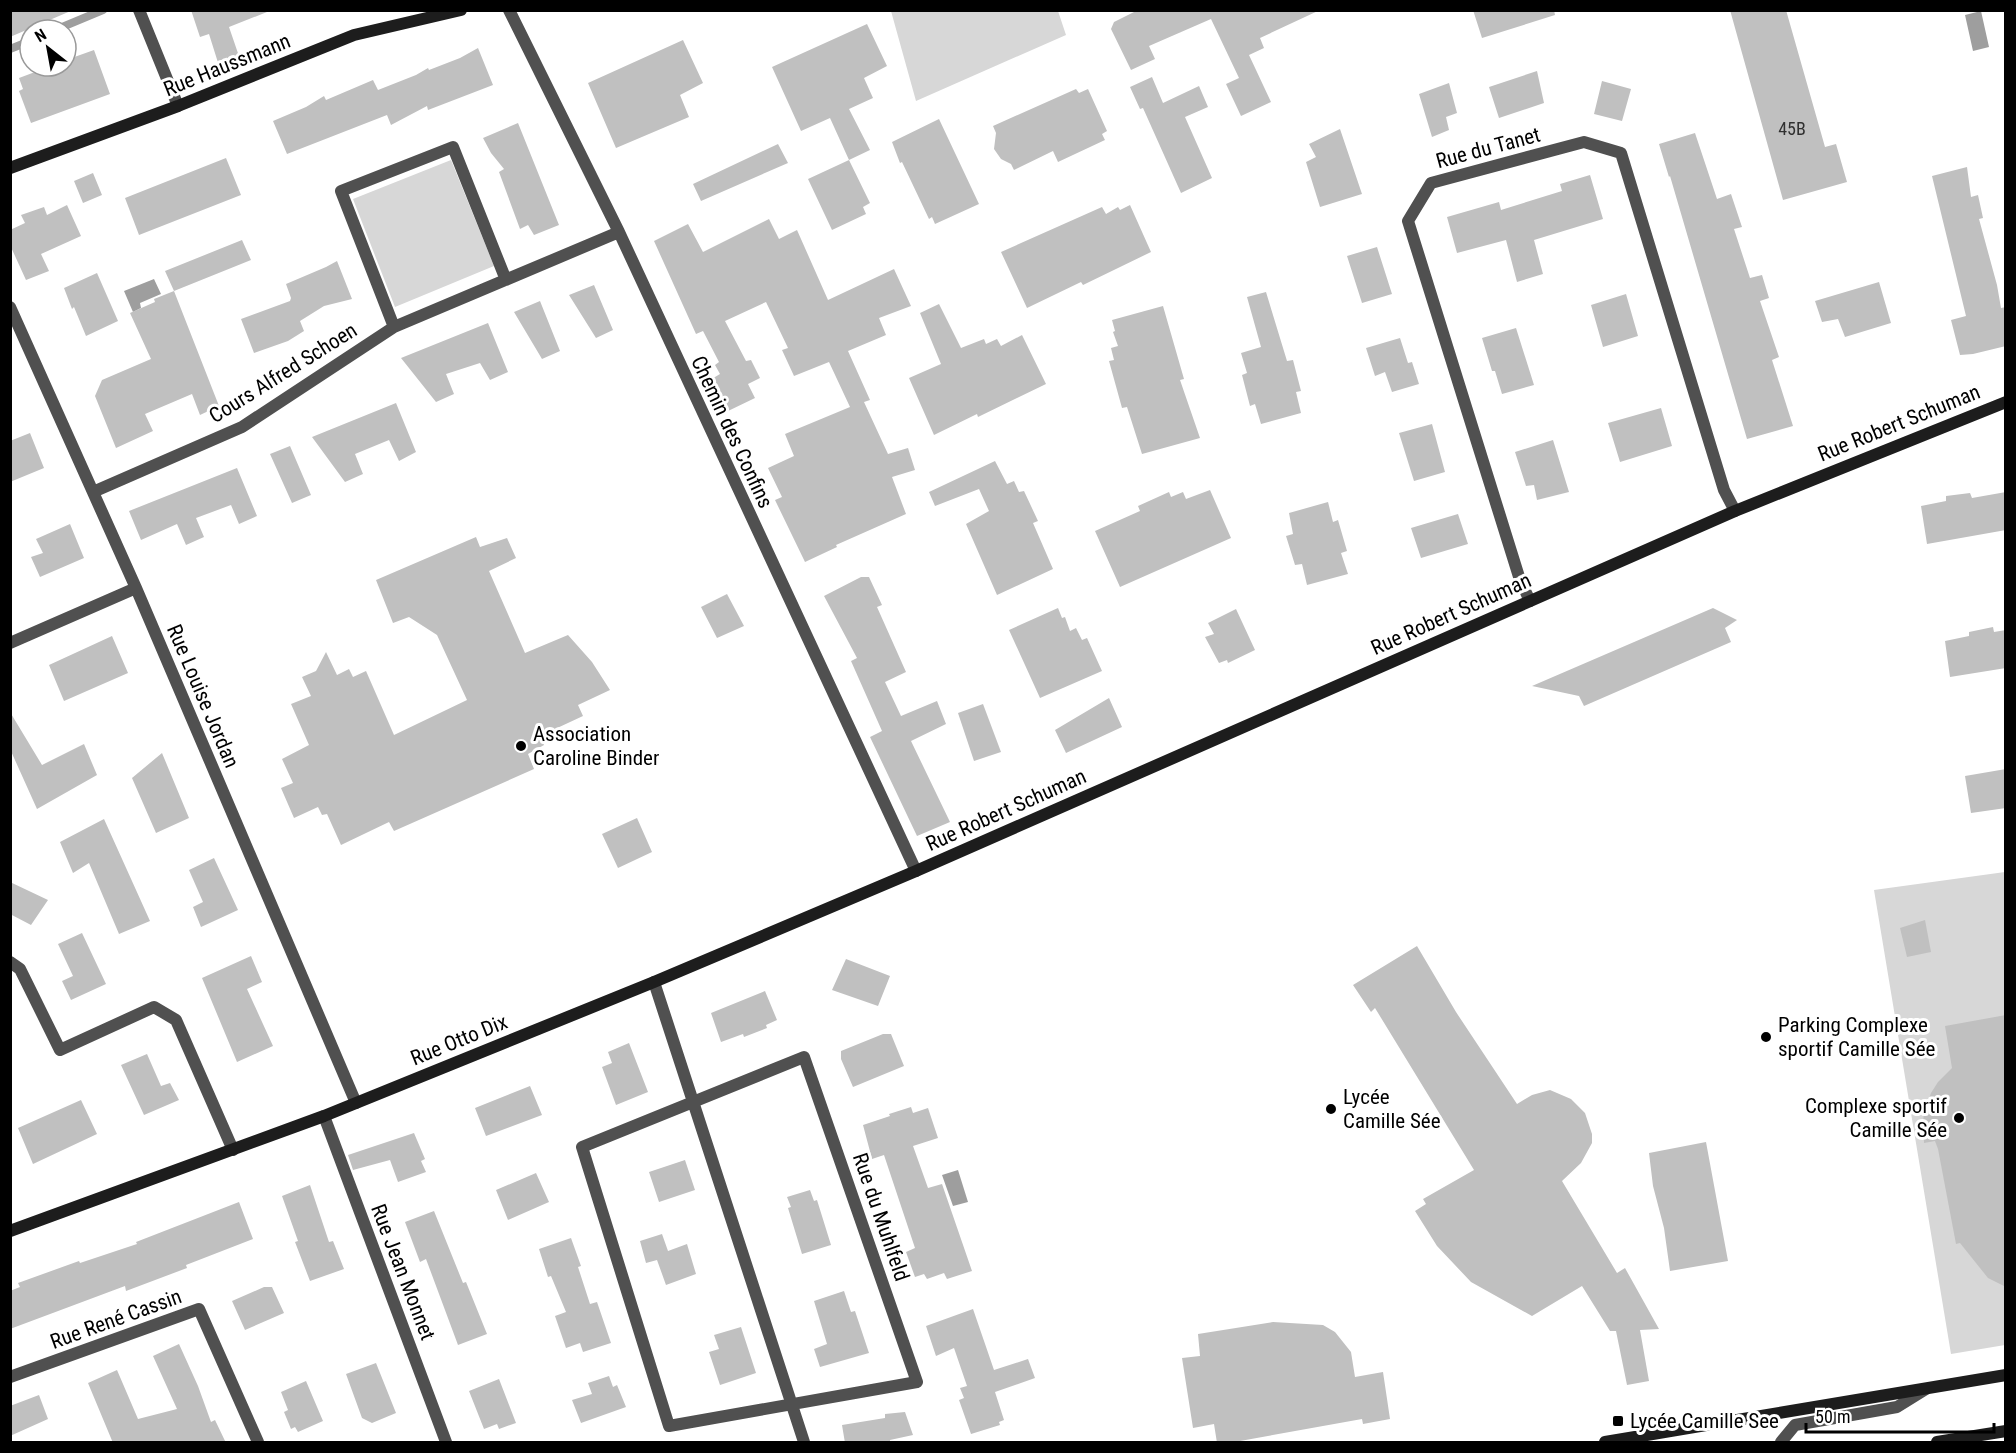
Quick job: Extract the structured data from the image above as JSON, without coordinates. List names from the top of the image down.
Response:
{
  "streets": {
    "street": [
      "Rue Haussmann",
      "Rue du Tanet",
      "Cours Alfred Schoen",
      "Rue Robert Schuman",
      "Chemin des Confins",
      "Rue Louise Jordan",
      "Rue Otto Dix",
      "Rue du Muhlfeld",
      "Rue Jean Monnet",
      "Rue René Cassin"
    ]
  },
  "crossings": [
    ["Rue du Tanet", "Rue Robert Schuman"],
    ["Cours Alfred Schoen", "Chemin des Confins"],
    ["Cours Alfred Schoen", "Rue Louise Jordan"],
    ["Rue Robert Schuman", "Chemin des Confins"],
    ["Rue Robert Schuman", "Rue Otto Dix"],
    ["Chemin des Confins", "Rue Otto Dix"],
    ["Rue Louise Jordan", "Rue Otto Dix"],
    ["Rue Otto Dix", "Rue Jean Monnet"]
  ],
  "places": {
    "other": [
      "Association Caroline Binder",
      "Parking Complexe sportif Camille Sée",
      "Lycée Camille Sée",
      "Complexe sportif Camille Sée"
    ],
    "transit": ["Lycée Camille See"]
  },
  "house_numbers": ["45B"],
  "scale_bar": "50 m",
  "north": "top left"
}
